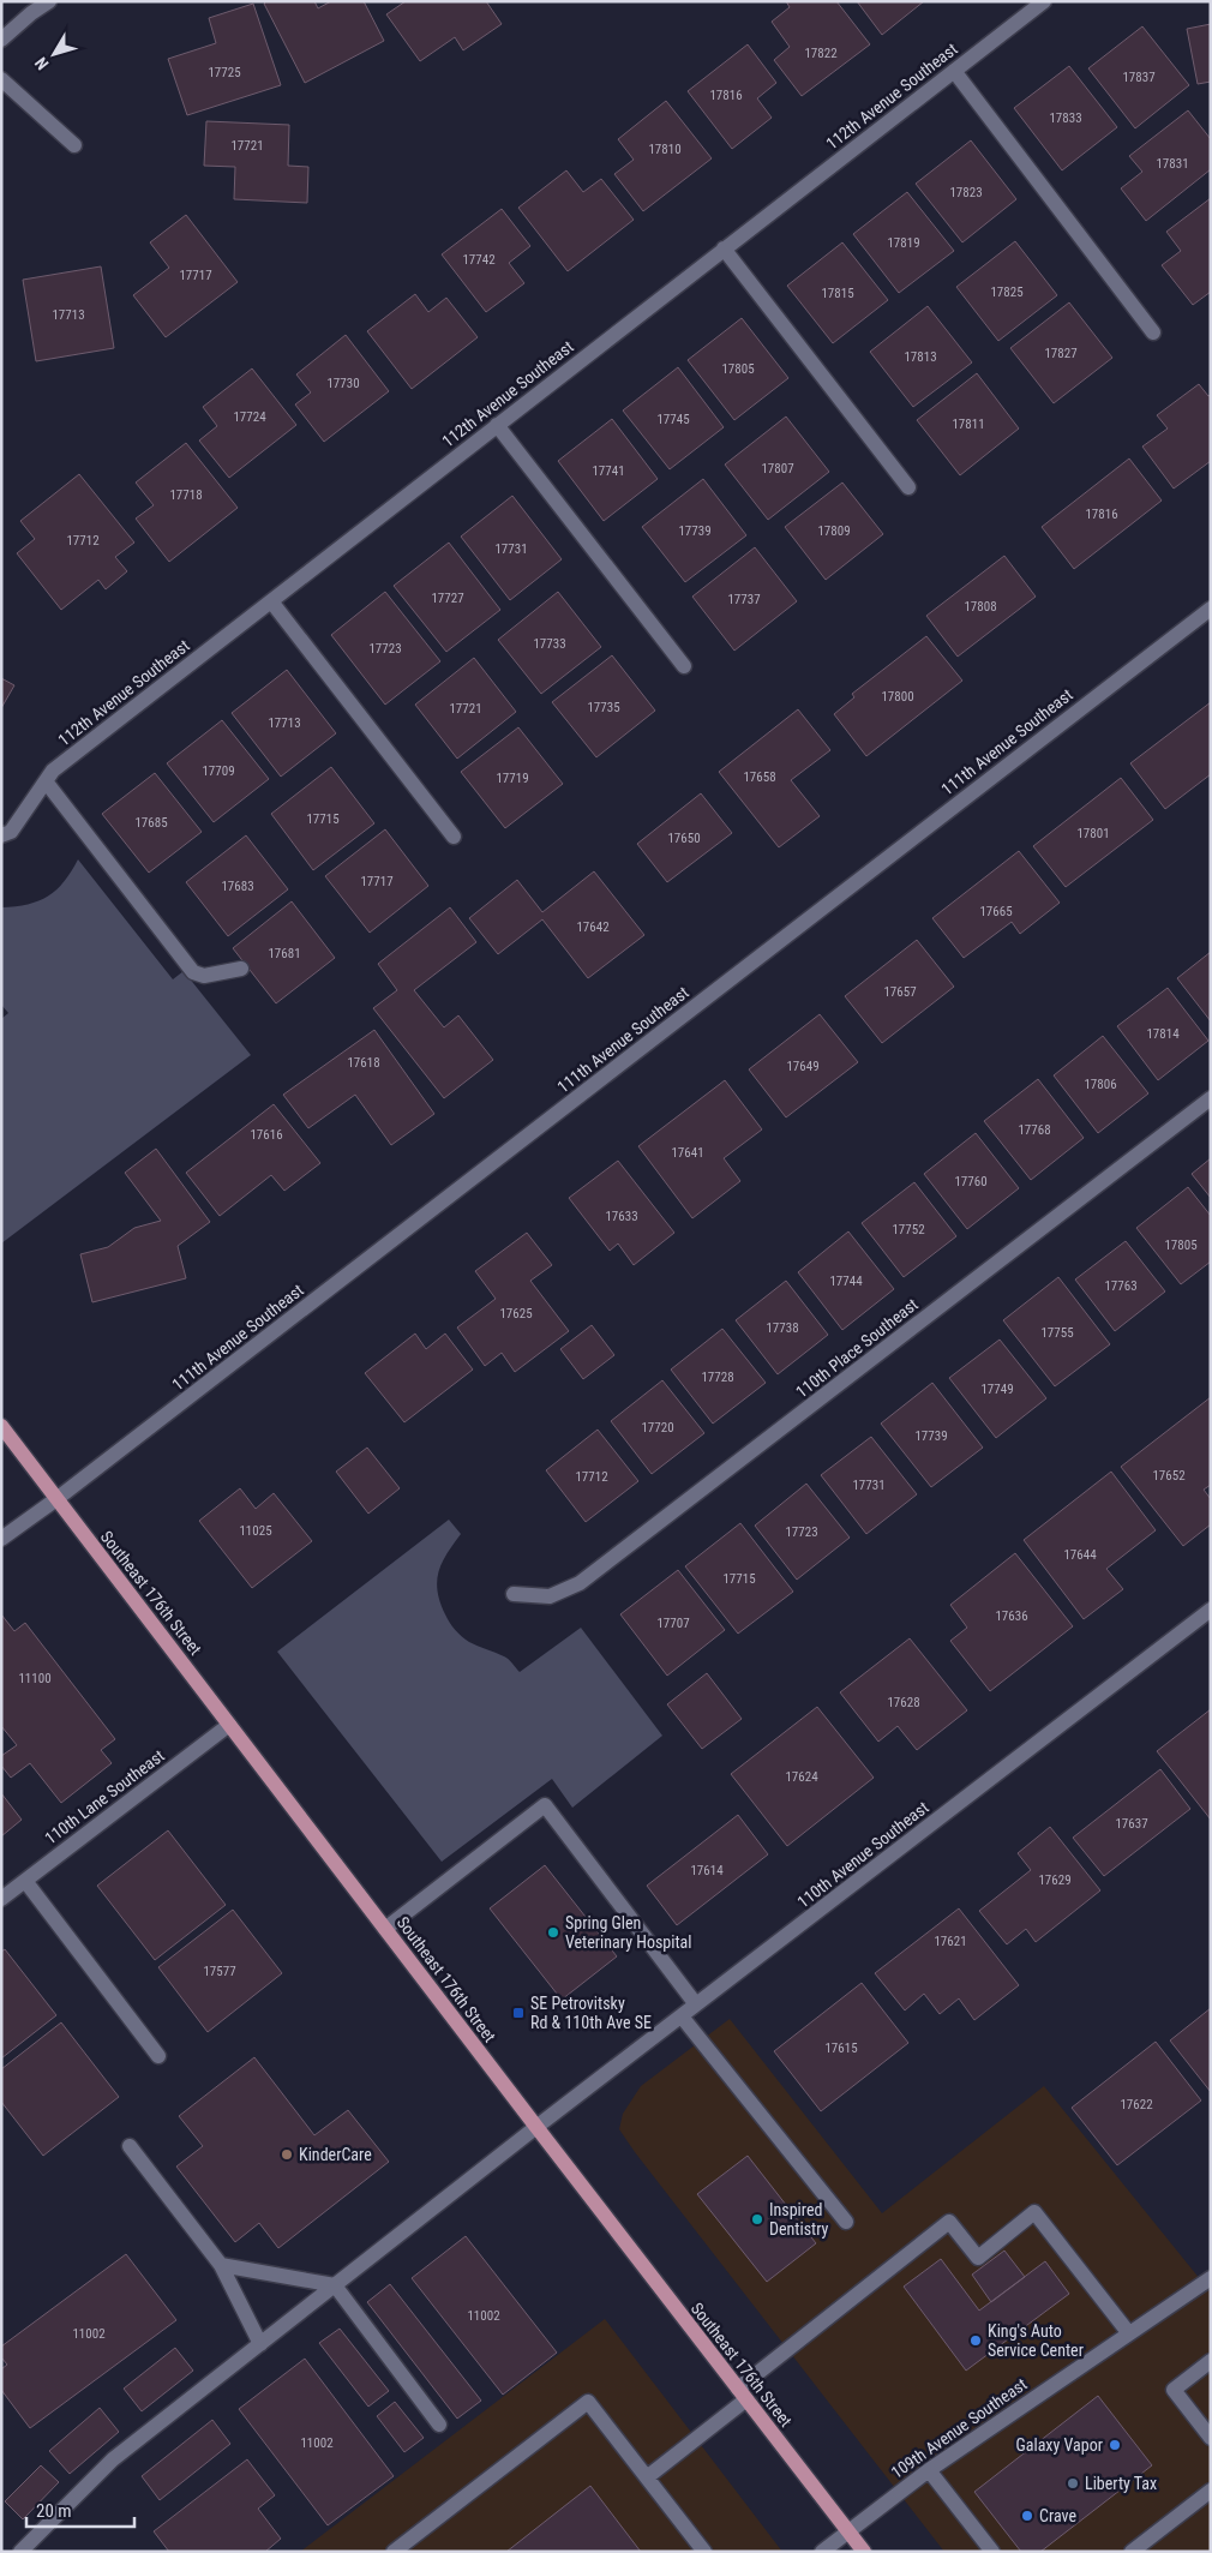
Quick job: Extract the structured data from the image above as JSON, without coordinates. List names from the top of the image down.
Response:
{
  "streets": {
    "main road": ["Southeast 176th Street"],
    "street": [
      "112th Avenue Southeast",
      "111th Avenue Southeast",
      "110th Place Southeast",
      "110th Lane Southeast",
      "110th Avenue Southeast",
      "109th Avenue Southeast"
    ]
  },
  "crossings": [
    ["111th Avenue Southeast", "Southeast 176th Street"],
    ["Southeast 176th Street", "110th Lane Southeast"],
    ["Southeast 176th Street", "110th Avenue Southeast"],
    ["Southeast 176th Street", "109th Avenue Southeast"]
  ],
  "places": {
    "other": [
      "Spring Glen Veterinary Hospital",
      "KinderCare",
      "Inspired Dentistry",
      "King's Auto Service Center",
      "Galaxy Vapor",
      "Liberty Tax",
      "Crave"
    ],
    "transit": ["SE Petrovitsky Rd & 110th Ave SE"]
  },
  "house_numbers": [
    "17822",
    "17725",
    "17837",
    "17816",
    "17833",
    "17721",
    "17810",
    "17831",
    "17823",
    "17819",
    "17742",
    "17717",
    "17825",
    "17815",
    "17713",
    "17827",
    "17813",
    "17805",
    "17730",
    "17724",
    "17745",
    "17811",
    "17807",
    "17741",
    "17718",
    "17816",
    "17739",
    "17809",
    "17712",
    "17731",
    "17727",
    "17737",
    "17808",
    "17733",
    "17723",
    "17800",
    "17735",
    "17721",
    "17713",
    "17709",
    "17658",
    "17719",
    "17715",
    "17685",
    "17801",
    "17650",
    "17717",
    "17683",
    "17665",
    "17642",
    "17681",
    "17657",
    "17814",
    "17618",
    "17649",
    "17806",
    "17768",
    "17616",
    "17641",
    "17760",
    "17633",
    "17752",
    "17805",
    "17744",
    "17763",
    "17625",
    "17738",
    "17755",
    "17728",
    "17749",
    "17720",
    "17739",
    "17652",
    "17712",
    "17731",
    "11025",
    "17723",
    "17644",
    "17715",
    "17636",
    "17707",
    "11100",
    "17628",
    "17624",
    "17637",
    "17614",
    "17629",
    "17621",
    "17577",
    "17615",
    "17622",
    "11002",
    "11002",
    "11002"
  ],
  "scale_bar": "20 m",
  "north": "bottom left"
}
